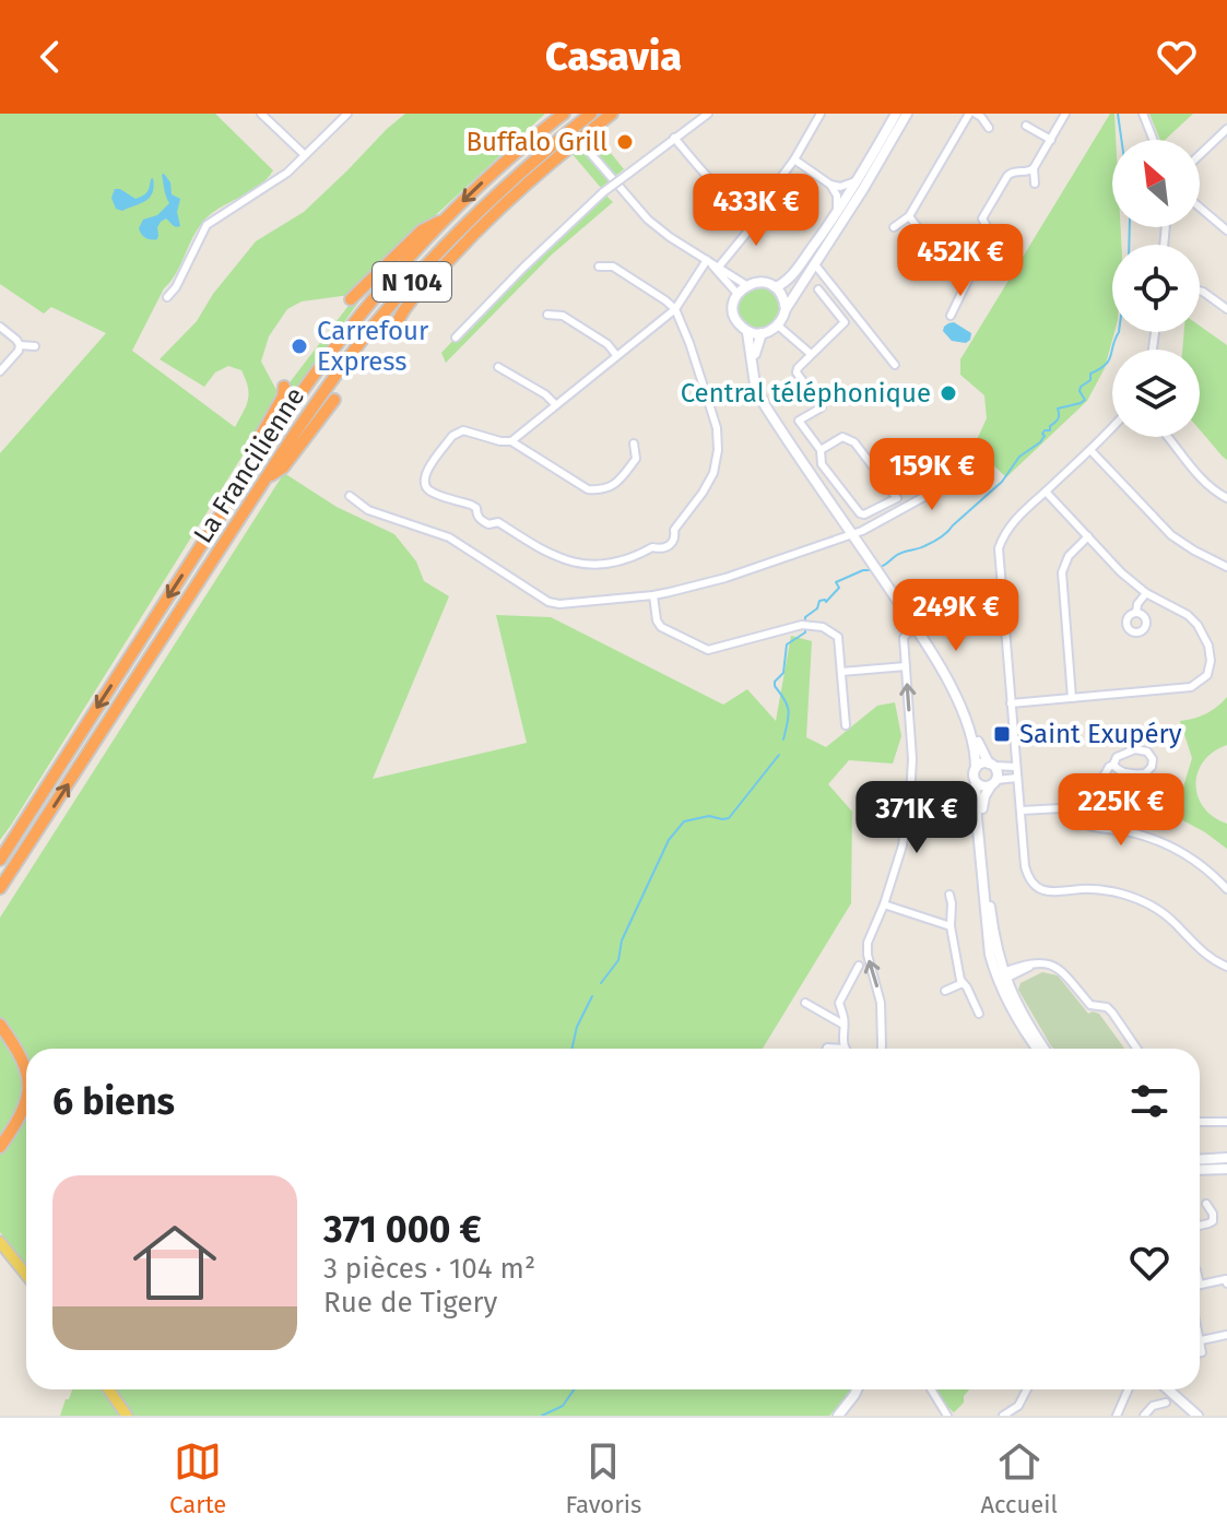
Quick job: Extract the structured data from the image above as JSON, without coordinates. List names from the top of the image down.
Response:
{
  "streets": {
    "highway": ["N 104", "La Francilienne"]
  },
  "places": {
    "other": ["Buffalo Grill", "Carrefour Express", "Central téléphonique"],
    "transit": ["Saint Exupéry"]
  },
  "north": "top left",
  "page": {
    "header": "Casavia",
    "price": [
      "433K €",
      "452K €",
      "159K €",
      "249K €",
      "225K €",
      "371K €"
    ],
    "heading": "6 biens",
    "list": [
      {
        "name": "371 000 €",
        "note": "3 pièces · 104 m² · Rue de Tigery"
      }
    ],
    "tabs": ["Carte", "Favoris", "Accueil"]
  }
}
